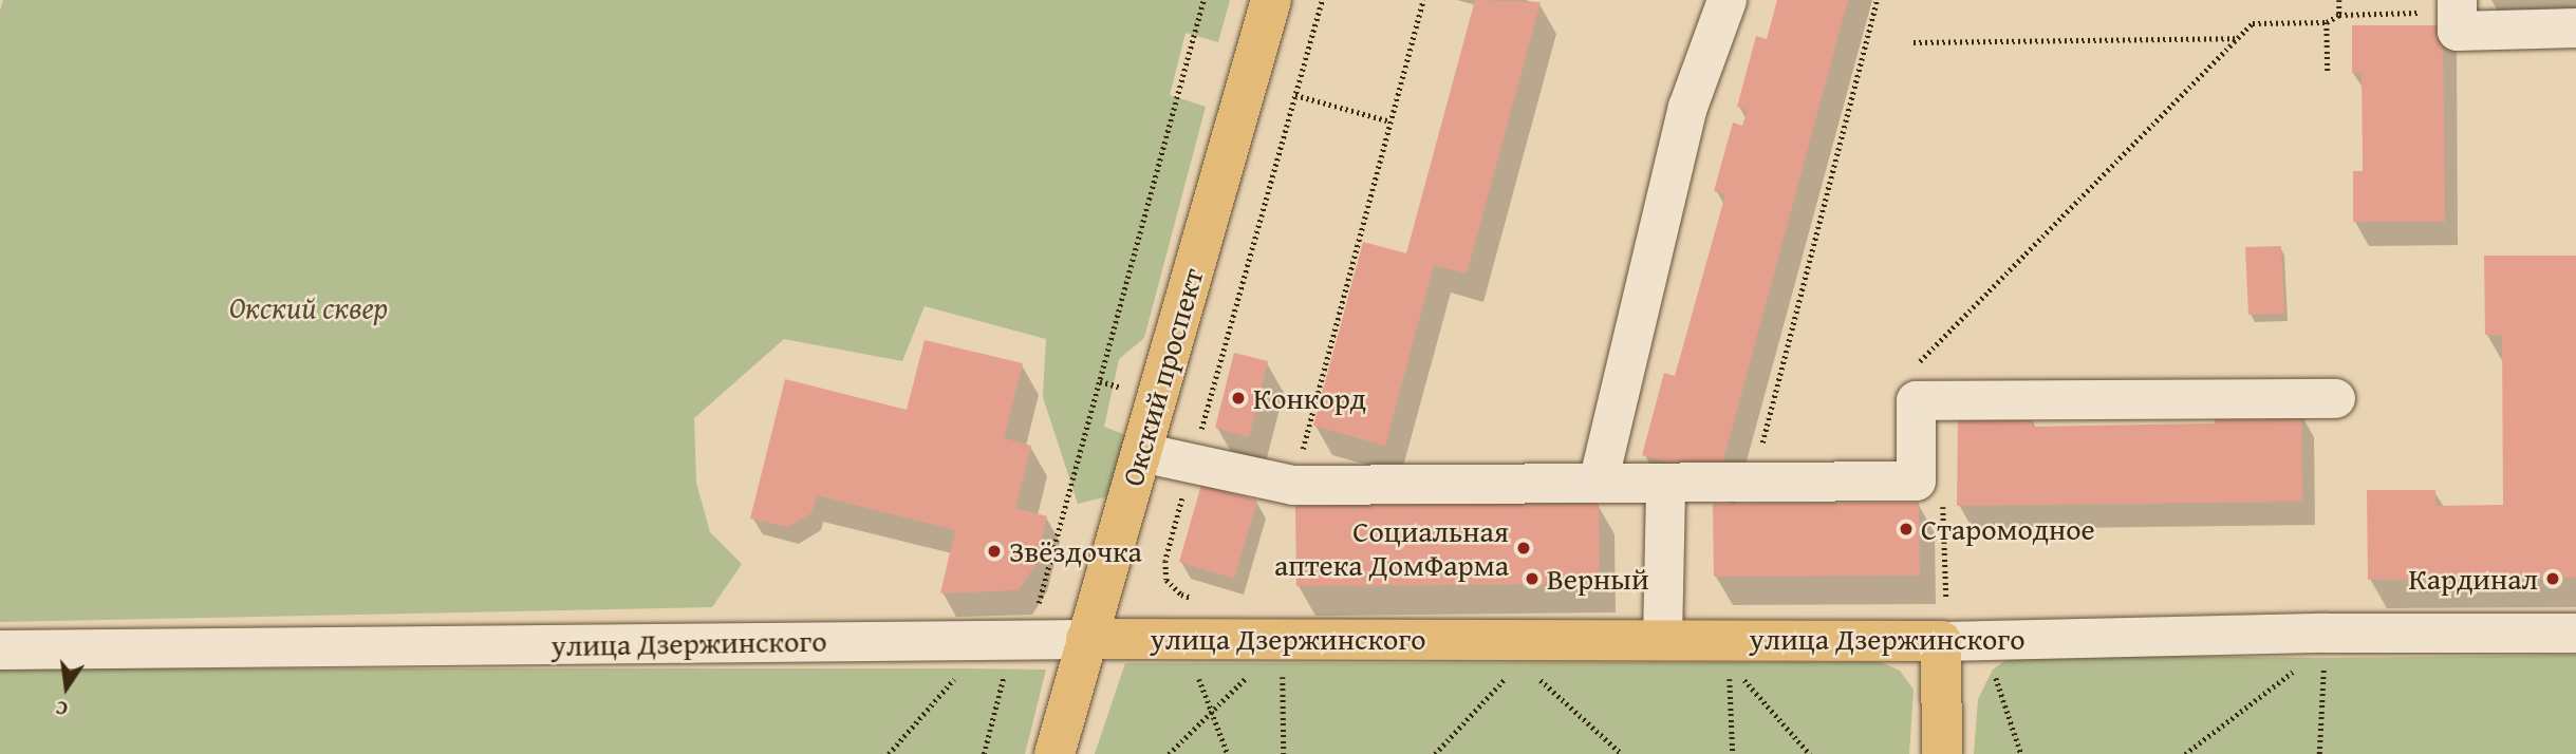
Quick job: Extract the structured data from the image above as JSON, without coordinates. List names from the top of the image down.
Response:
{
  "streets": {
    "main road": ["Окский проспект", "улица Дзержинского"]
  },
  "crossings": [
    ["Окский проспект", "улица Дзержинского"]
  ],
  "parks": ["Окский сквер"],
  "places": [
    "Конкорд",
    "Старомодное",
    "Социальная аптека ДомФарма",
    "Звёздочка",
    "Верный",
    "Кардинал"
  ],
  "north": "bottom"
}
